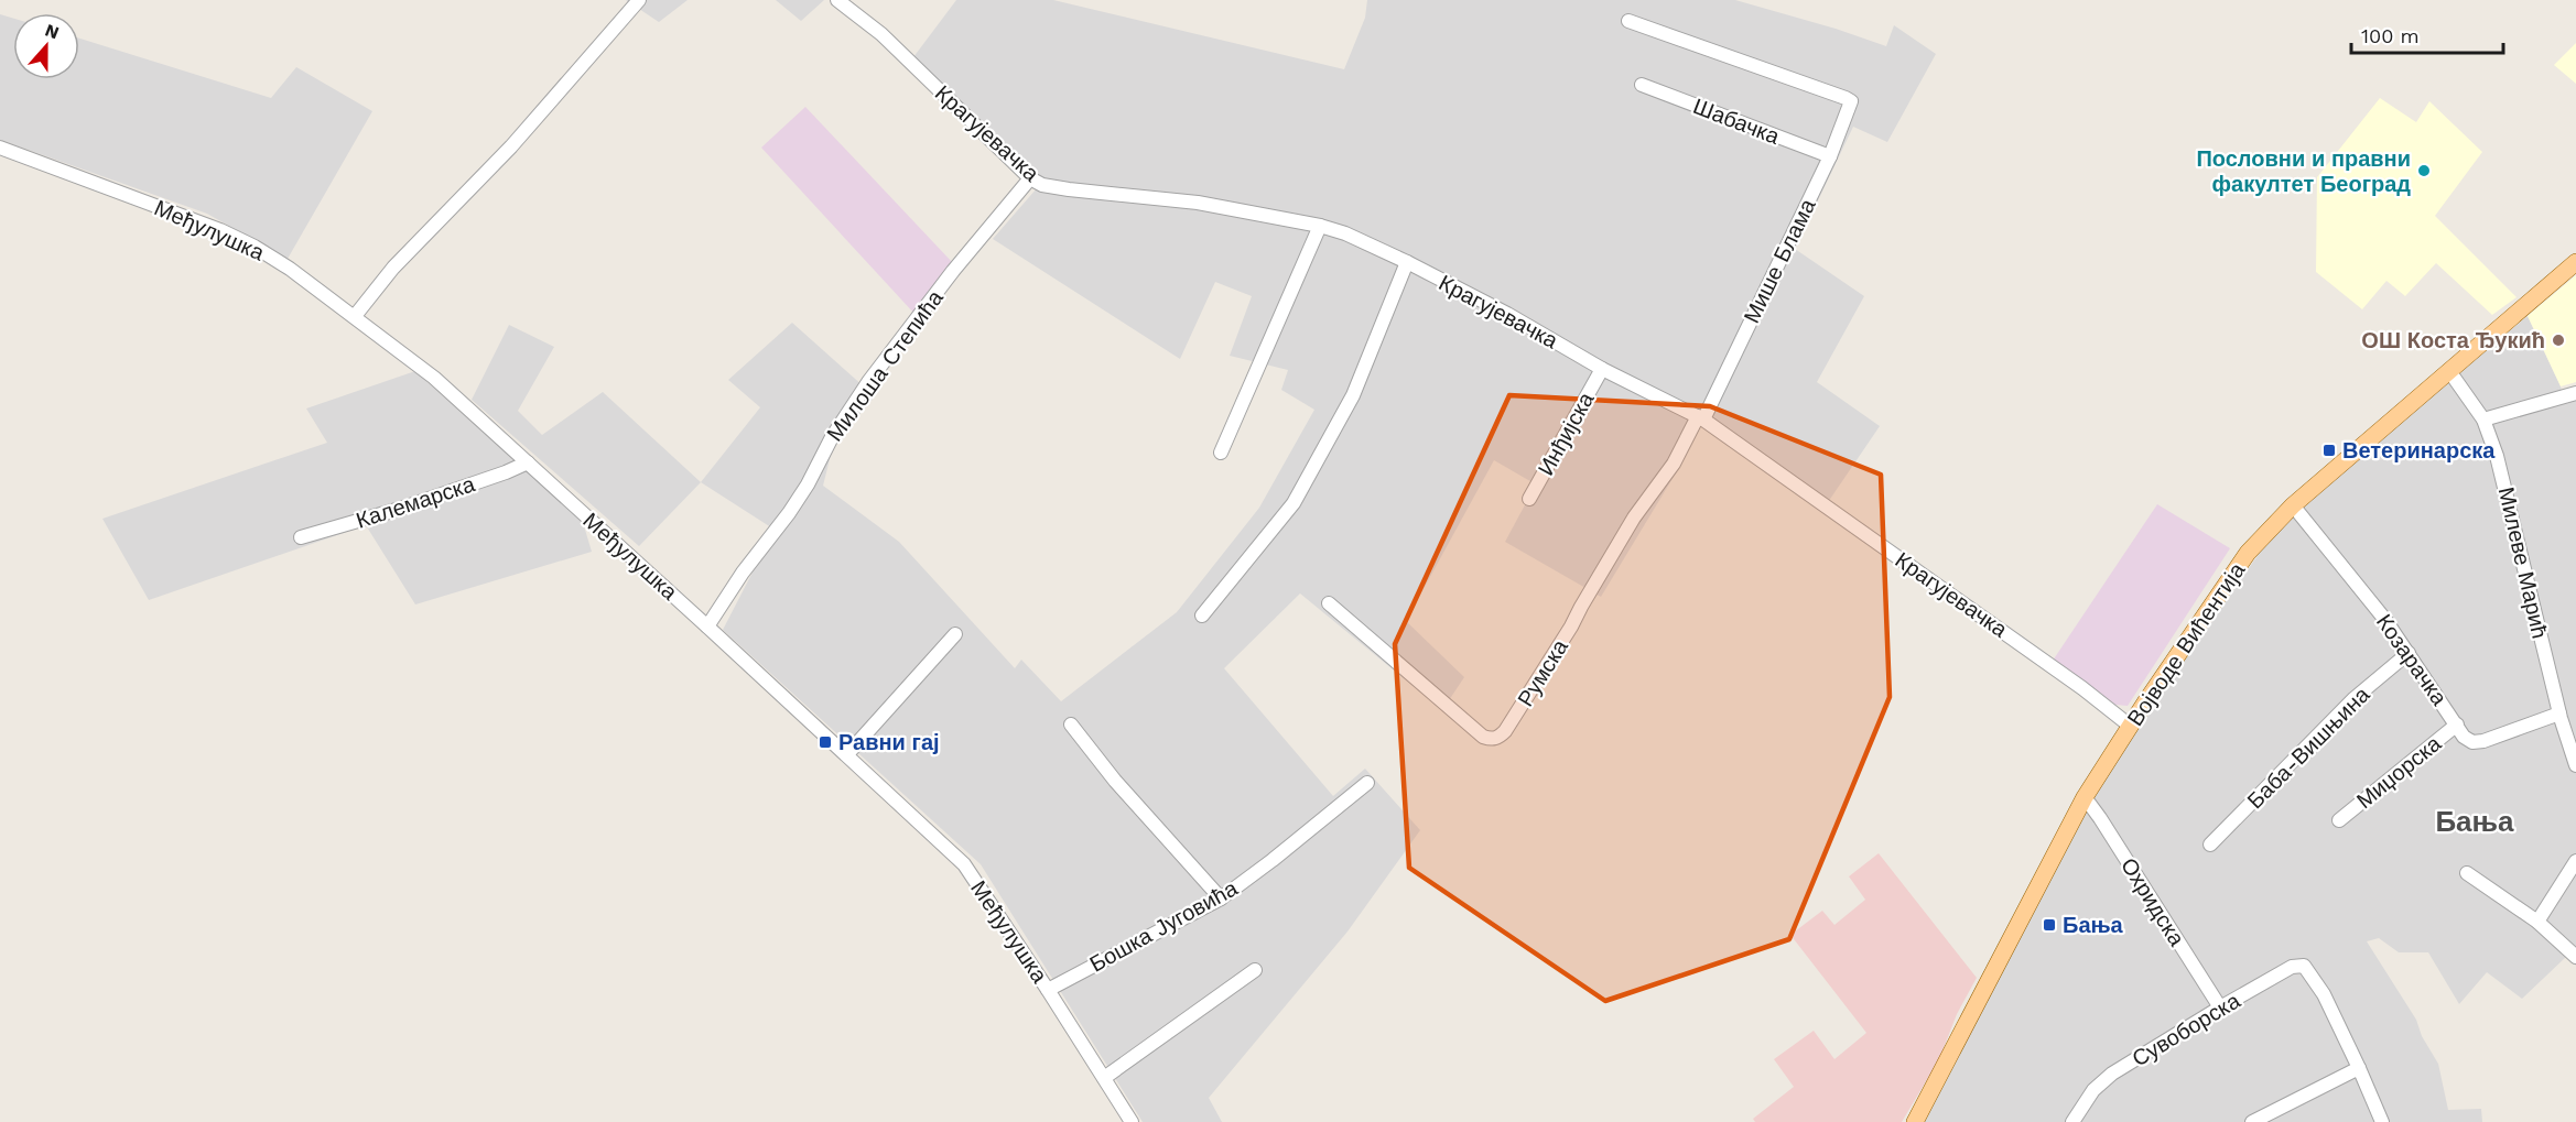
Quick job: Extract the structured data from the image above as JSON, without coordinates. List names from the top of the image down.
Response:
{
  "streets": {
    "main road": ["Војводе Вићентија"],
    "street": [
      "Шабачка",
      "Крагујевачка",
      "Међулушка",
      "Мише Блама",
      "Милоша Степића",
      "Инђијска",
      "Калемарска",
      "Милеве Марић",
      "Козарачка",
      "Румска",
      "Баба-Вишњина",
      "Миџорска",
      "Охридска",
      "Бошка Југовића",
      "Сувоборска"
    ]
  },
  "crossings": [
    ["Шабачка", "Мише Блама"],
    ["Крагујевачка", "Мише Блама"],
    ["Крагујевачка", "Милоша Степића"],
    ["Крагујевачка", "Инђијска"],
    ["Крагујевачка", "Војводе Вићентија"],
    ["Крагујевачка", "Румска"],
    ["Међулушка", "Милоша Степића"],
    ["Међулушка", "Калемарска"],
    ["Међулушка", "Бошка Југовића"],
    ["Мише Блама", "Румска"],
    ["Милеве Марић", "Војводе Вићентија"],
    ["Милеве Марић", "Козарачка"],
    ["Војводе Вићентија", "Козарачка"],
    ["Војводе Вићентија", "Охридска"],
    ["Козарачка", "Баба-Вишњина"],
    ["Козарачка", "Миџорска"],
    ["Охридска", "Сувоборска"]
  ],
  "districts": ["Бања"],
  "places": {
    "other": ["Пословни и правни факултет Београд", "ОШ Коста Ђукић"],
    "transit": ["Ветеринарска", "Равни гај", "Бања"]
  },
  "scale_bar": "100 m",
  "north": "top"
}
